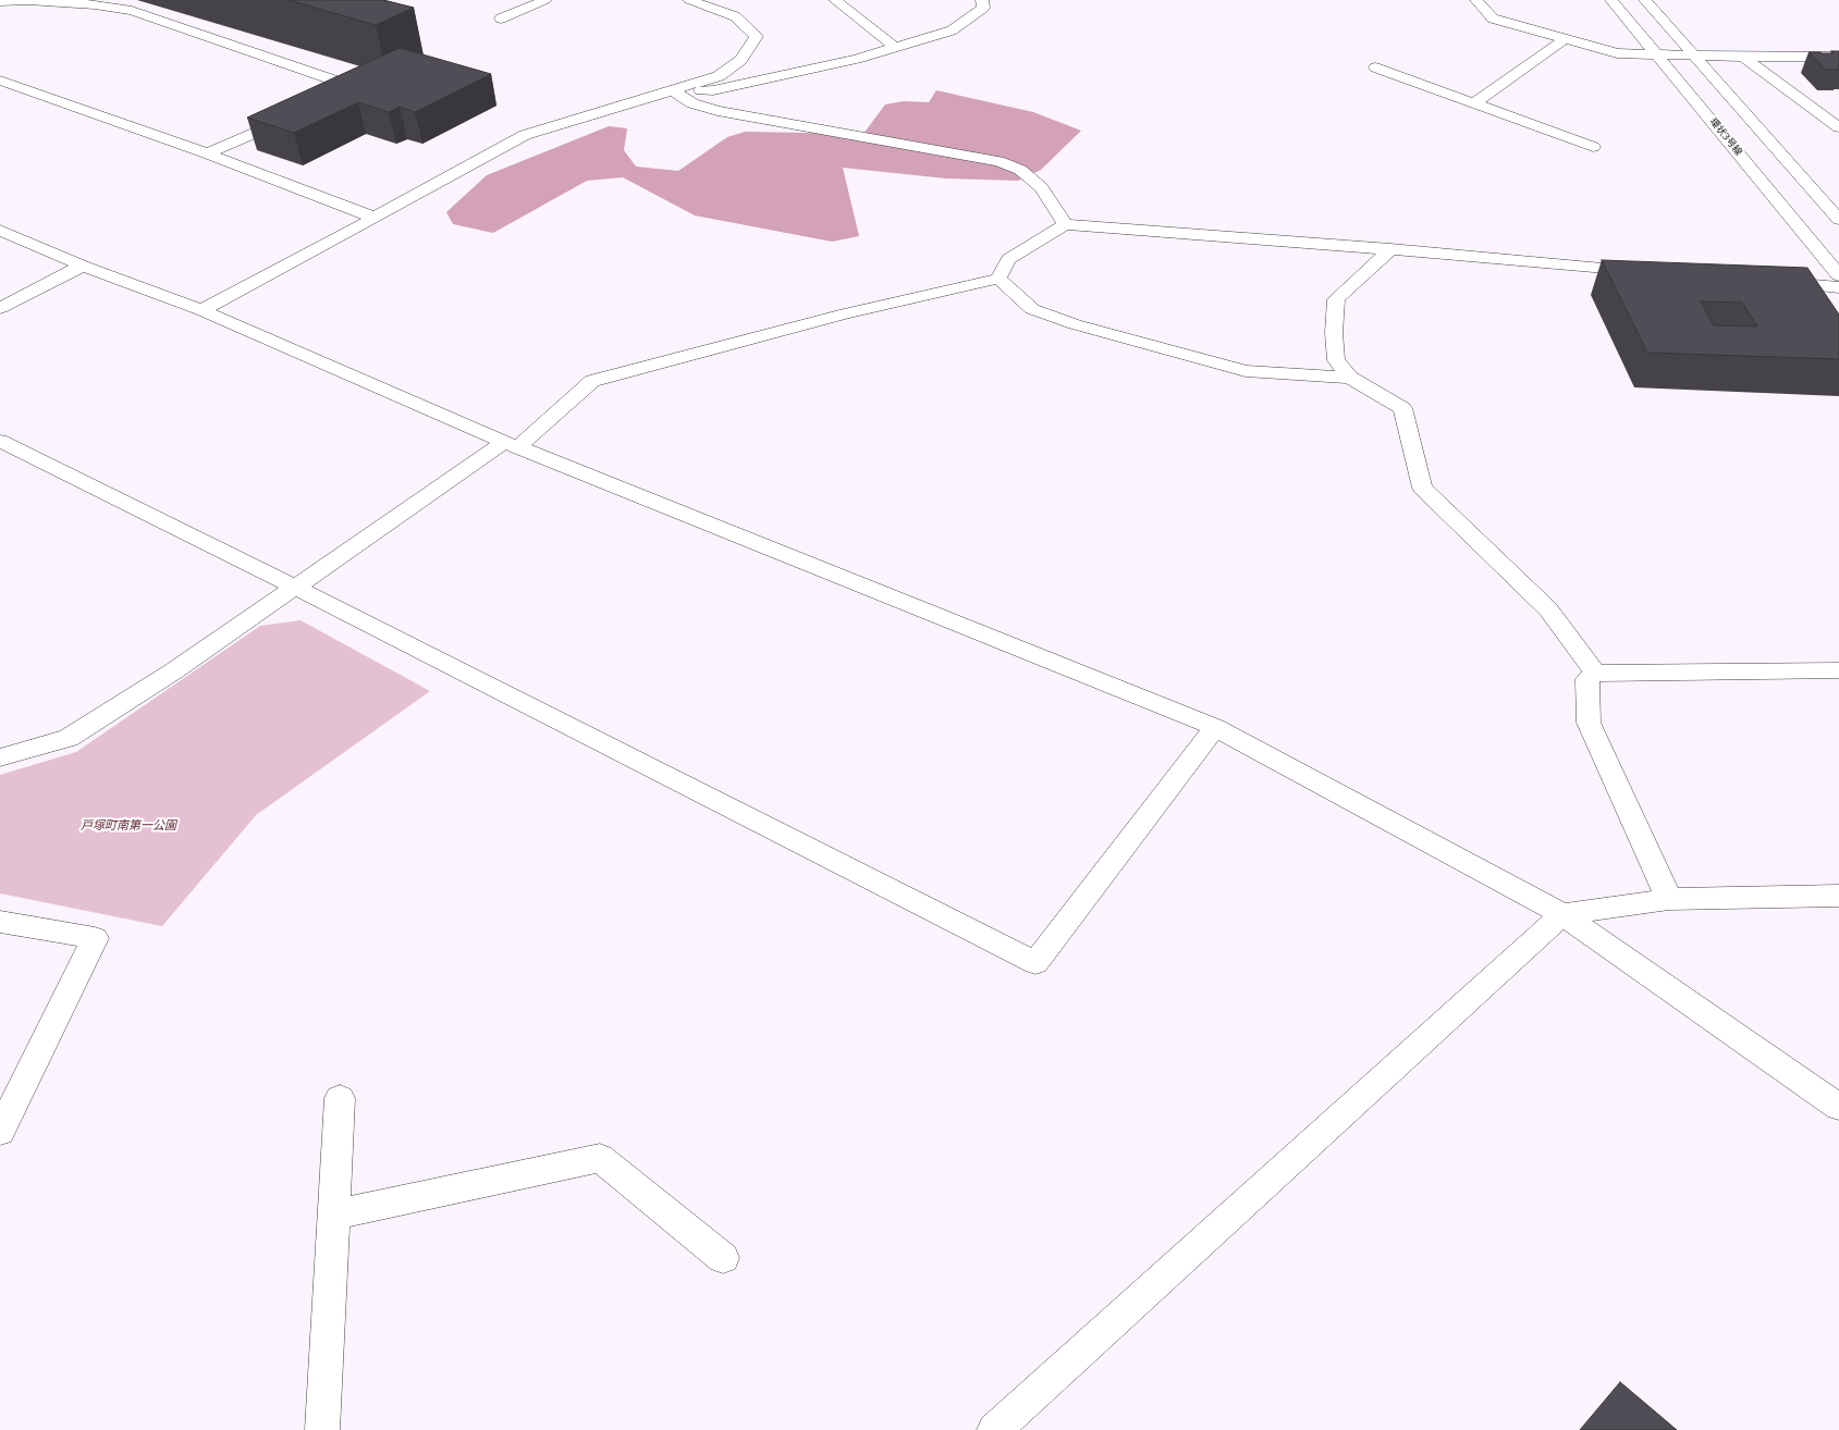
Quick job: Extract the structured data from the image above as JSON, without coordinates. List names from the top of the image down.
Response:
{
  "streets": {
    "street": ["環状3号線"]
  },
  "parks": ["戸塚町南第一公園"]
}
